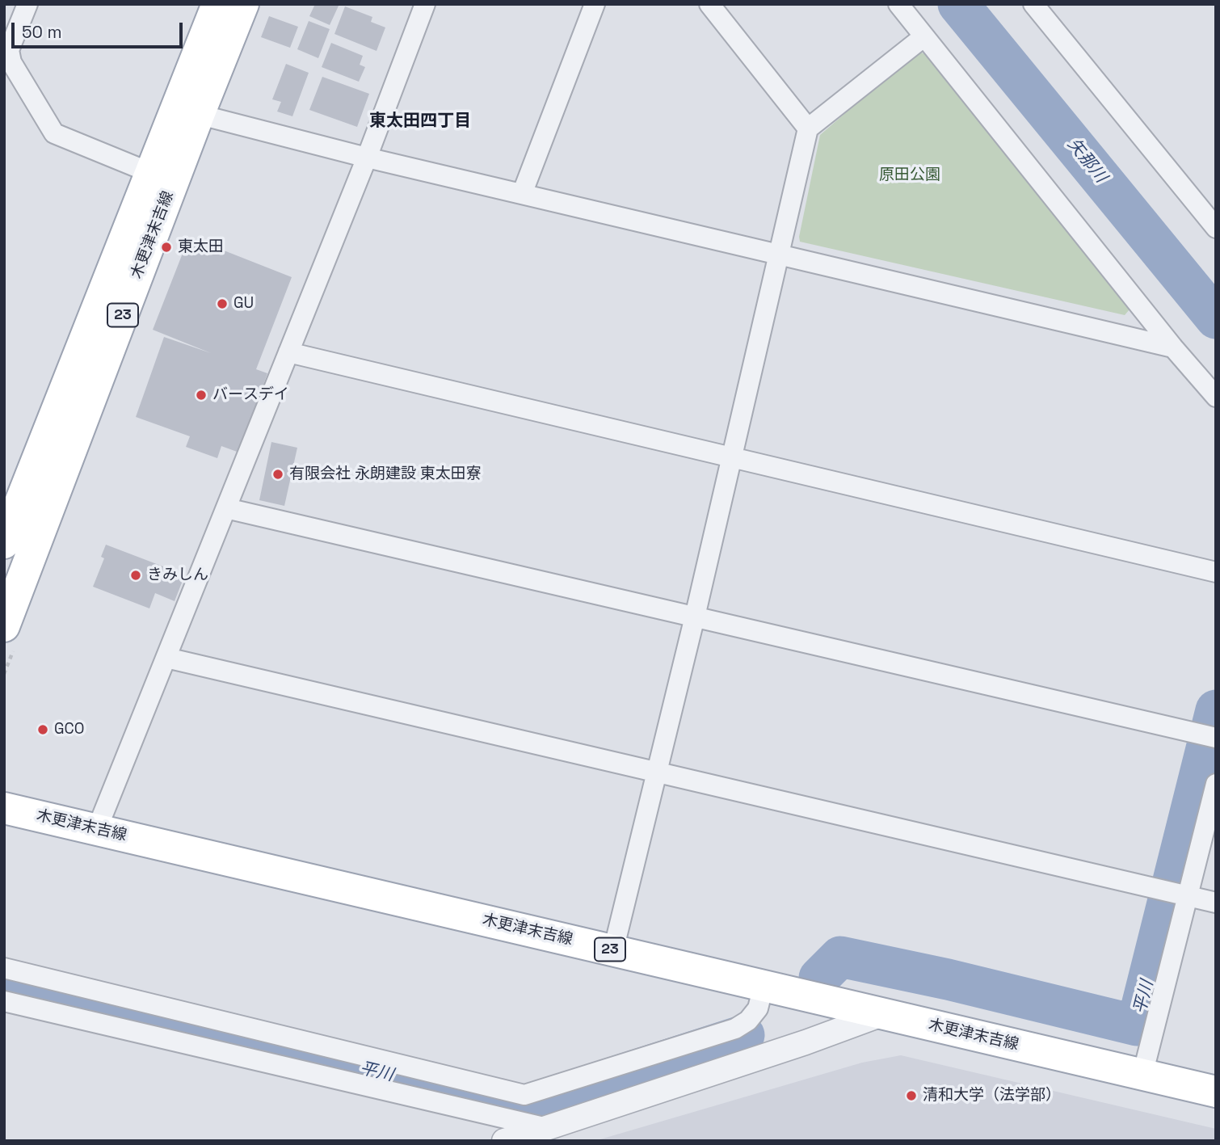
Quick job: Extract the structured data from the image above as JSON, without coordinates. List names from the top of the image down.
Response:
{
  "streets": {
    "main road": ["木更津末吉線", "23"]
  },
  "districts": ["東太田四丁目"],
  "water": ["矢那川", "平川"],
  "parks": ["原田公園"],
  "places": [
    "東太田",
    "GU",
    "バースデイ",
    "有限会社 永朗建設 東太田寮",
    "きみしん",
    "GCO",
    "清和大学（法学部）"
  ],
  "scale_bar": "50 m"
}
